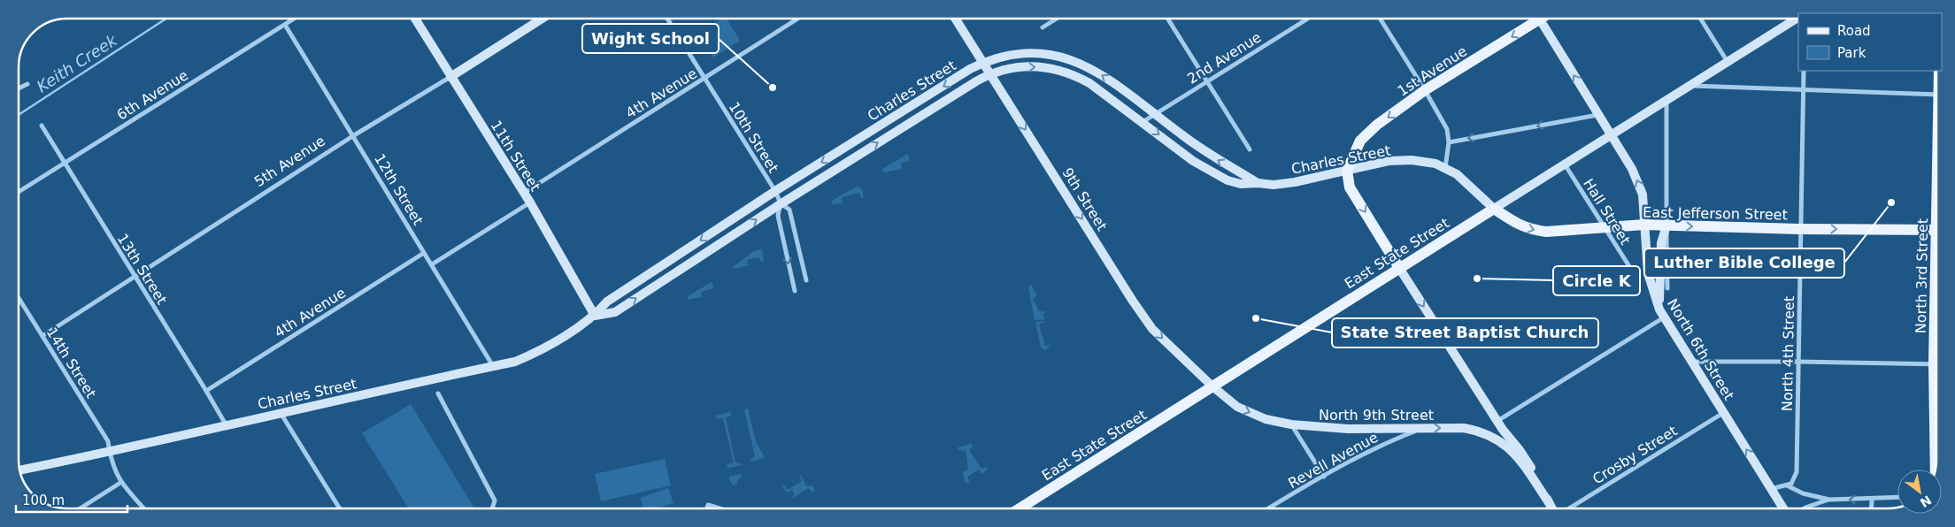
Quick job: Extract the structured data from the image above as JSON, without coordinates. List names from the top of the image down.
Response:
{
  "streets": {
    "main road": [
      "1st Avenue",
      "Charles Street",
      "11th Street",
      "5th Avenue",
      "9th Street",
      "East Jefferson Street",
      "East State Street",
      "North 3rd Street",
      "North 6th Street",
      "North 9th Street"
    ],
    "street": [
      "2nd Avenue",
      "4th Avenue",
      "6th Avenue",
      "10th Street",
      "12th Street",
      "Hall Street",
      "13th Street",
      "North 4th Street",
      "14th Street",
      "Crosby Street",
      "Revell Avenue"
    ]
  },
  "crossings": [
    ["2nd Avenue", "Charles Street"],
    ["1st Avenue", "Charles Street"],
    ["Charles Street", "10th Street"],
    ["Charles Street", "11th Street"],
    ["Charles Street", "12th Street"],
    ["Charles Street", "9th Street"],
    ["Charles Street", "East Jefferson Street"],
    ["Charles Street", "East State Street"],
    ["Charles Street", "13th Street"],
    ["Charles Street", "14th Street"],
    ["4th Avenue", "10th Street"],
    ["4th Avenue", "11th Street"],
    ["4th Avenue", "12th Street"],
    ["4th Avenue", "13th Street"],
    ["6th Avenue", "12th Street"],
    ["6th Avenue", "13th Street"],
    ["11th Street", "5th Avenue"],
    ["5th Avenue", "12th Street"],
    ["5th Avenue", "13th Street"],
    ["5th Avenue", "14th Street"],
    ["9th Street", "East State Street"],
    ["9th Street", "North 9th Street"],
    ["Hall Street", "East Jefferson Street"],
    ["Hall Street", "East State Street"],
    ["East Jefferson Street", "East State Street"],
    ["East Jefferson Street", "North 6th Street"],
    ["East Jefferson Street", "North 4th Street"],
    ["East State Street", "North 6th Street"],
    ["East State Street", "North 9th Street"],
    ["North 6th Street", "Crosby Street"],
    ["North 9th Street", "Revell Avenue"]
  ],
  "one_way": [
    "1st Avenue",
    "9th Street",
    "East Jefferson Street",
    "North 6th Street",
    "North 9th Street"
  ],
  "water": ["Keith Creek"],
  "places": [
    "Wight School",
    "Luther Bible College",
    "Circle K",
    "State Street Baptist Church"
  ],
  "legend": ["Road", "Park"],
  "scale_bar": "100 m",
  "north": "bottom right"
}
